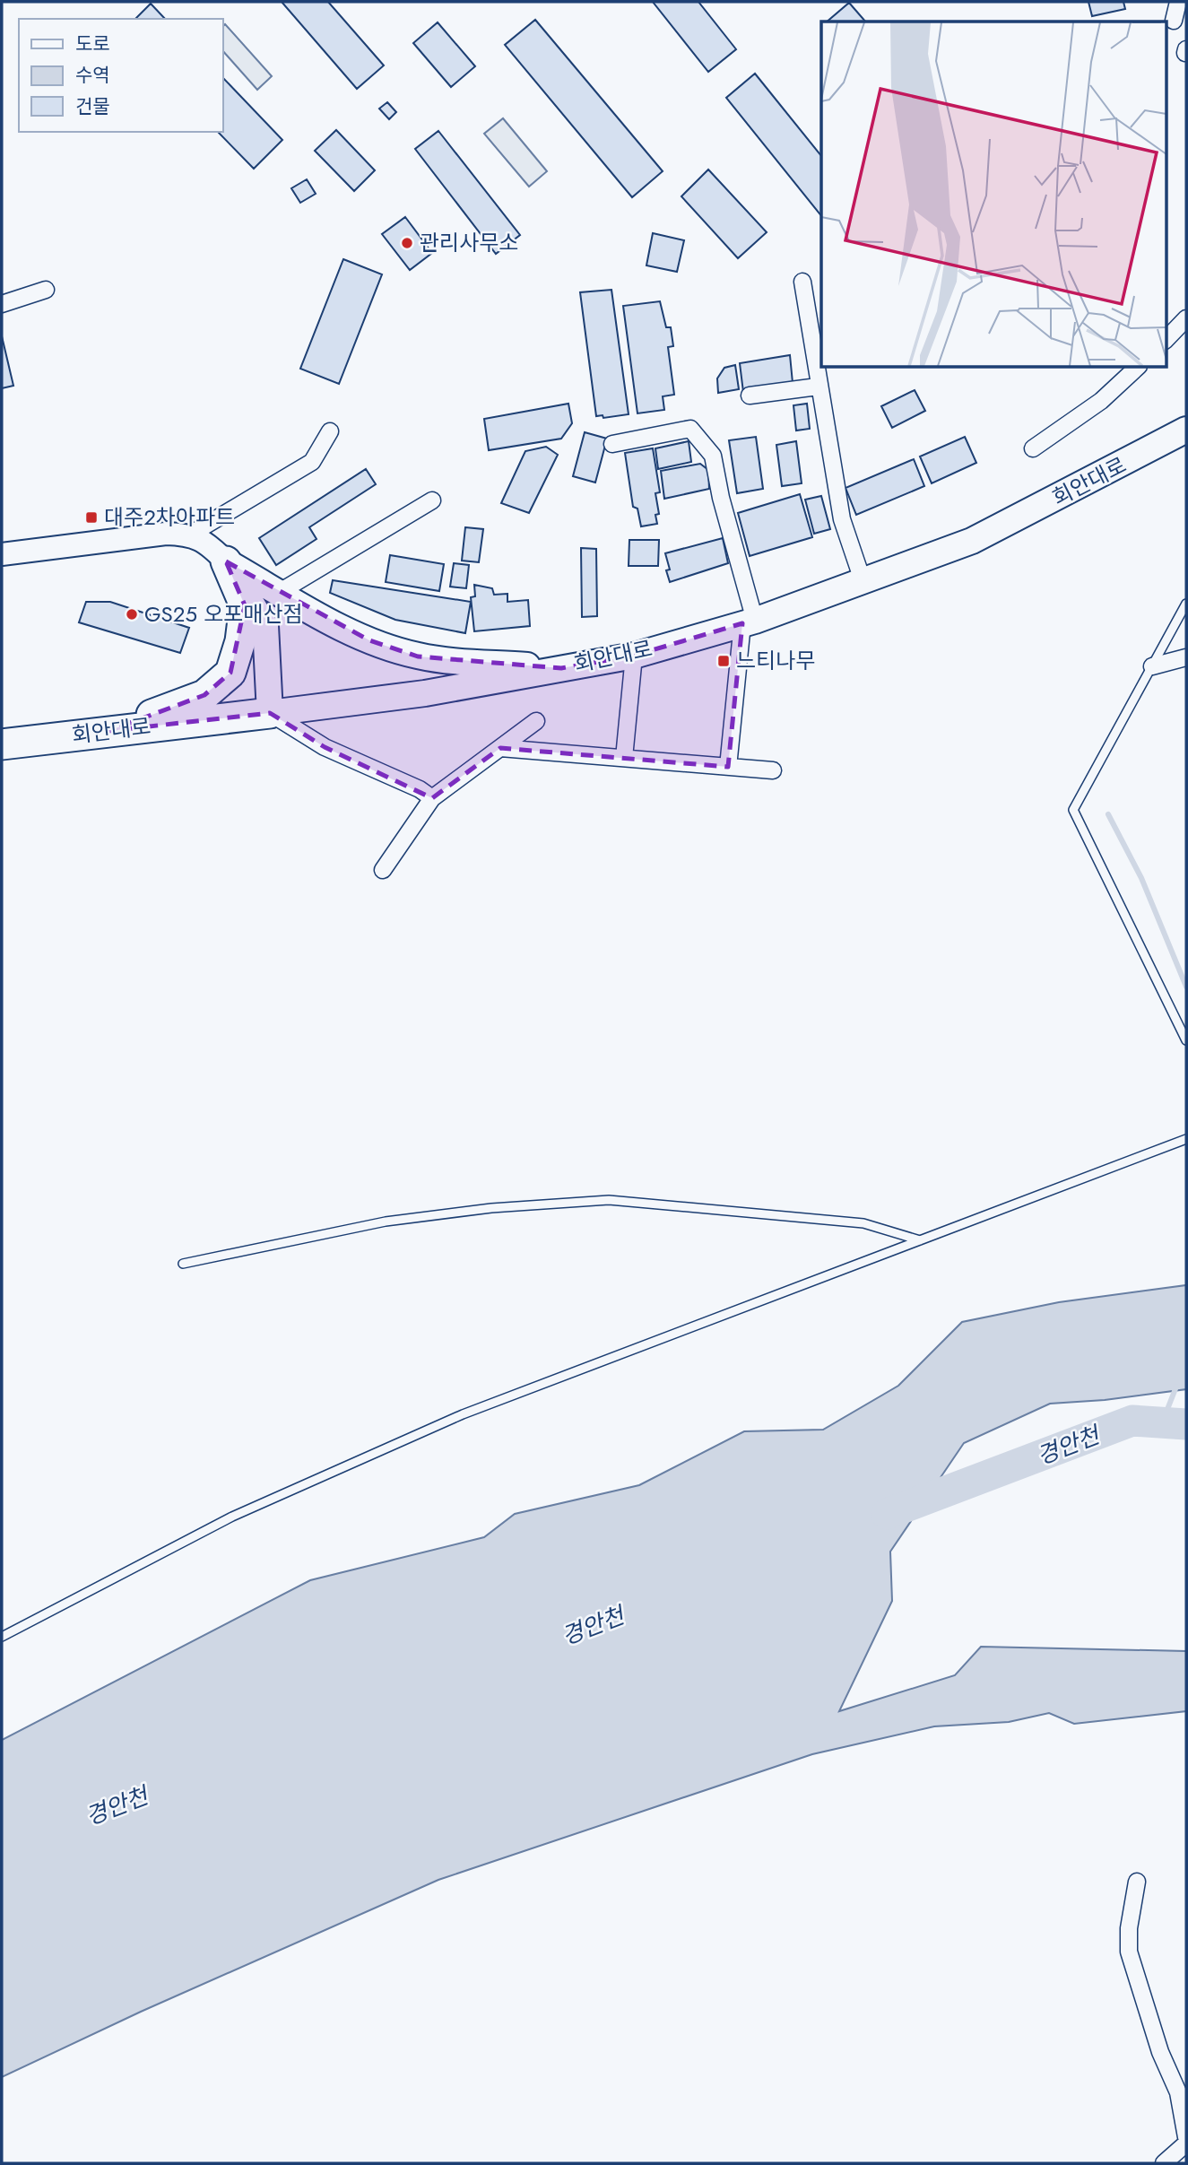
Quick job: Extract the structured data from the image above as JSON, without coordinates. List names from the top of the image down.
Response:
{
  "streets": {
    "highway": ["회안대로"]
  },
  "water": ["경안천"],
  "places": {
    "other": ["관리사무소", "GS25 오포매산점"],
    "transit": ["대주2차아파트", "느티나무"]
  },
  "legend": ["도로", "수역", "건물"]
}
